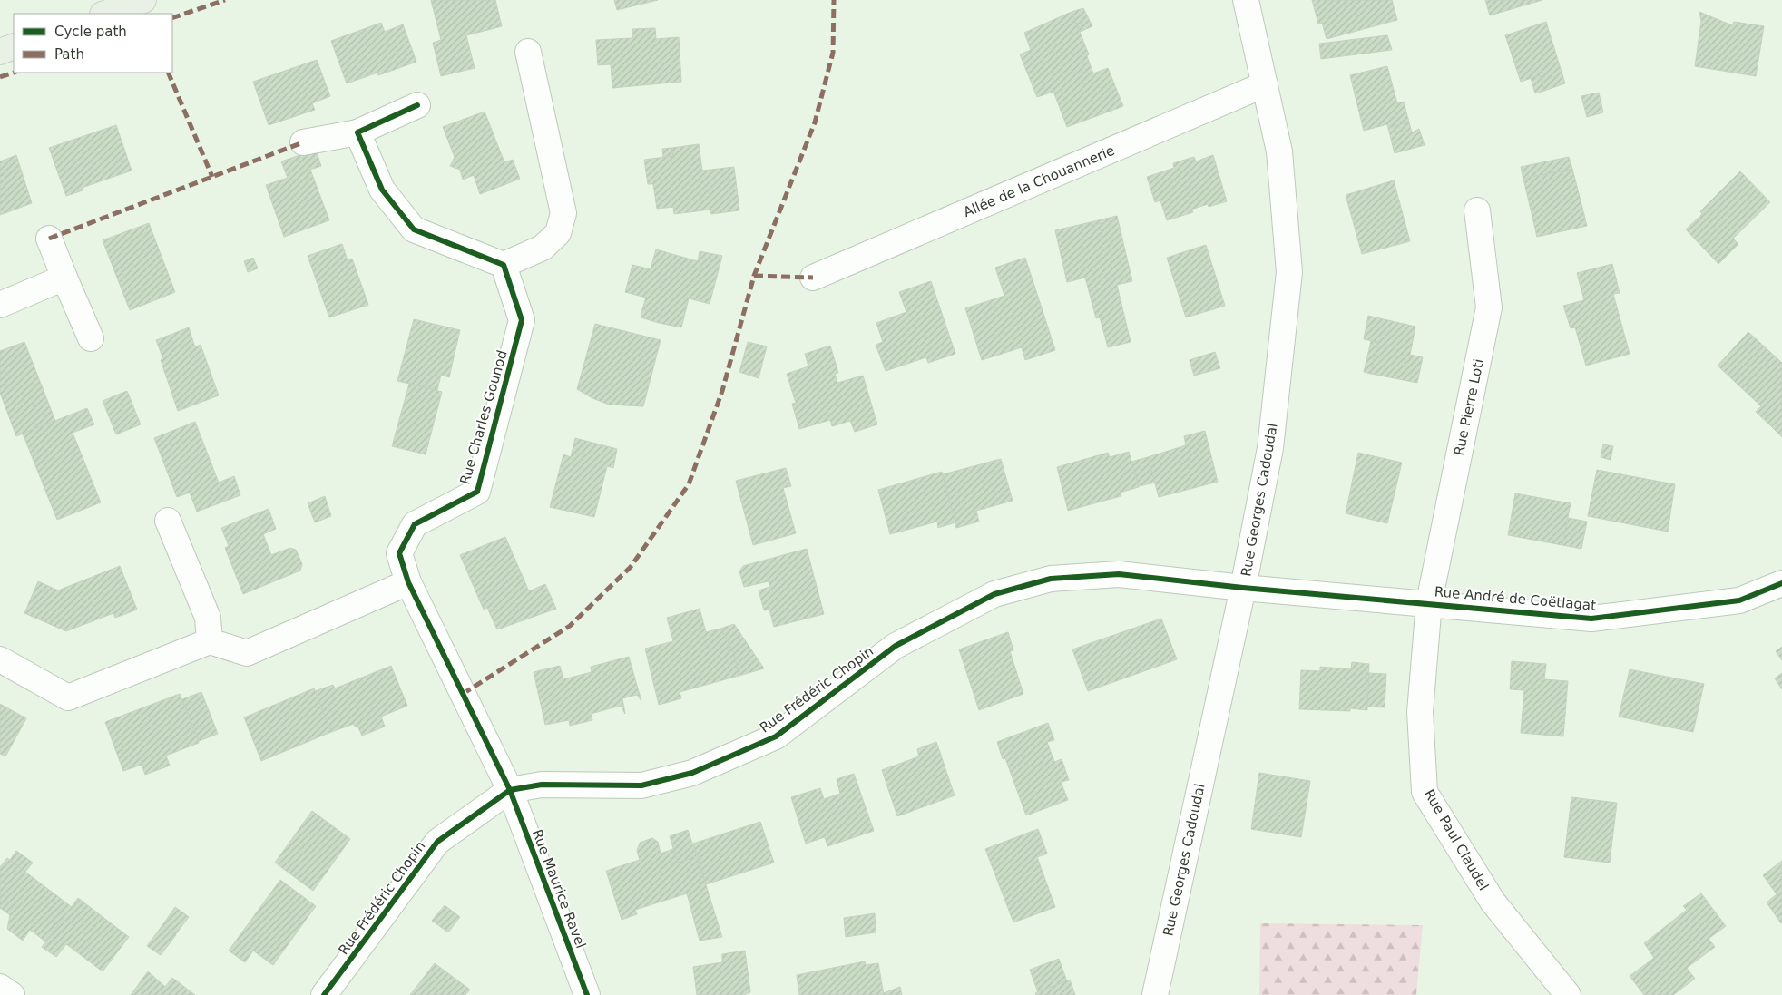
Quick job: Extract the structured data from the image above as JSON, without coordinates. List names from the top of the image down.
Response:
{
  "streets": {
    "street": [
      "Allée de la Chouannerie",
      "Rue Pierre Loti",
      "Rue Charles Gounod",
      "Rue Georges Cadoudal",
      "Rue André de Coëtlagat",
      "Rue Frédéric Chopin",
      "Rue Paul Claudel",
      "Rue Maurice Ravel"
    ]
  },
  "crossings": [
    ["Allée de la Chouannerie", "Rue Georges Cadoudal"],
    ["Rue Pierre Loti", "Rue André de Coëtlagat"],
    ["Rue Pierre Loti", "Rue Paul Claudel"],
    ["Rue Charles Gounod", "Rue Frédéric Chopin"],
    ["Rue Charles Gounod", "Rue Maurice Ravel"],
    ["Rue Georges Cadoudal", "Rue André de Coëtlagat"],
    ["Rue Georges Cadoudal", "Rue Frédéric Chopin"],
    ["Rue André de Coëtlagat", "Rue Frédéric Chopin"],
    ["Rue André de Coëtlagat", "Rue Paul Claudel"],
    ["Rue Frédéric Chopin", "Rue Maurice Ravel"]
  ],
  "legend": ["Cycle path", "Path"]
}
